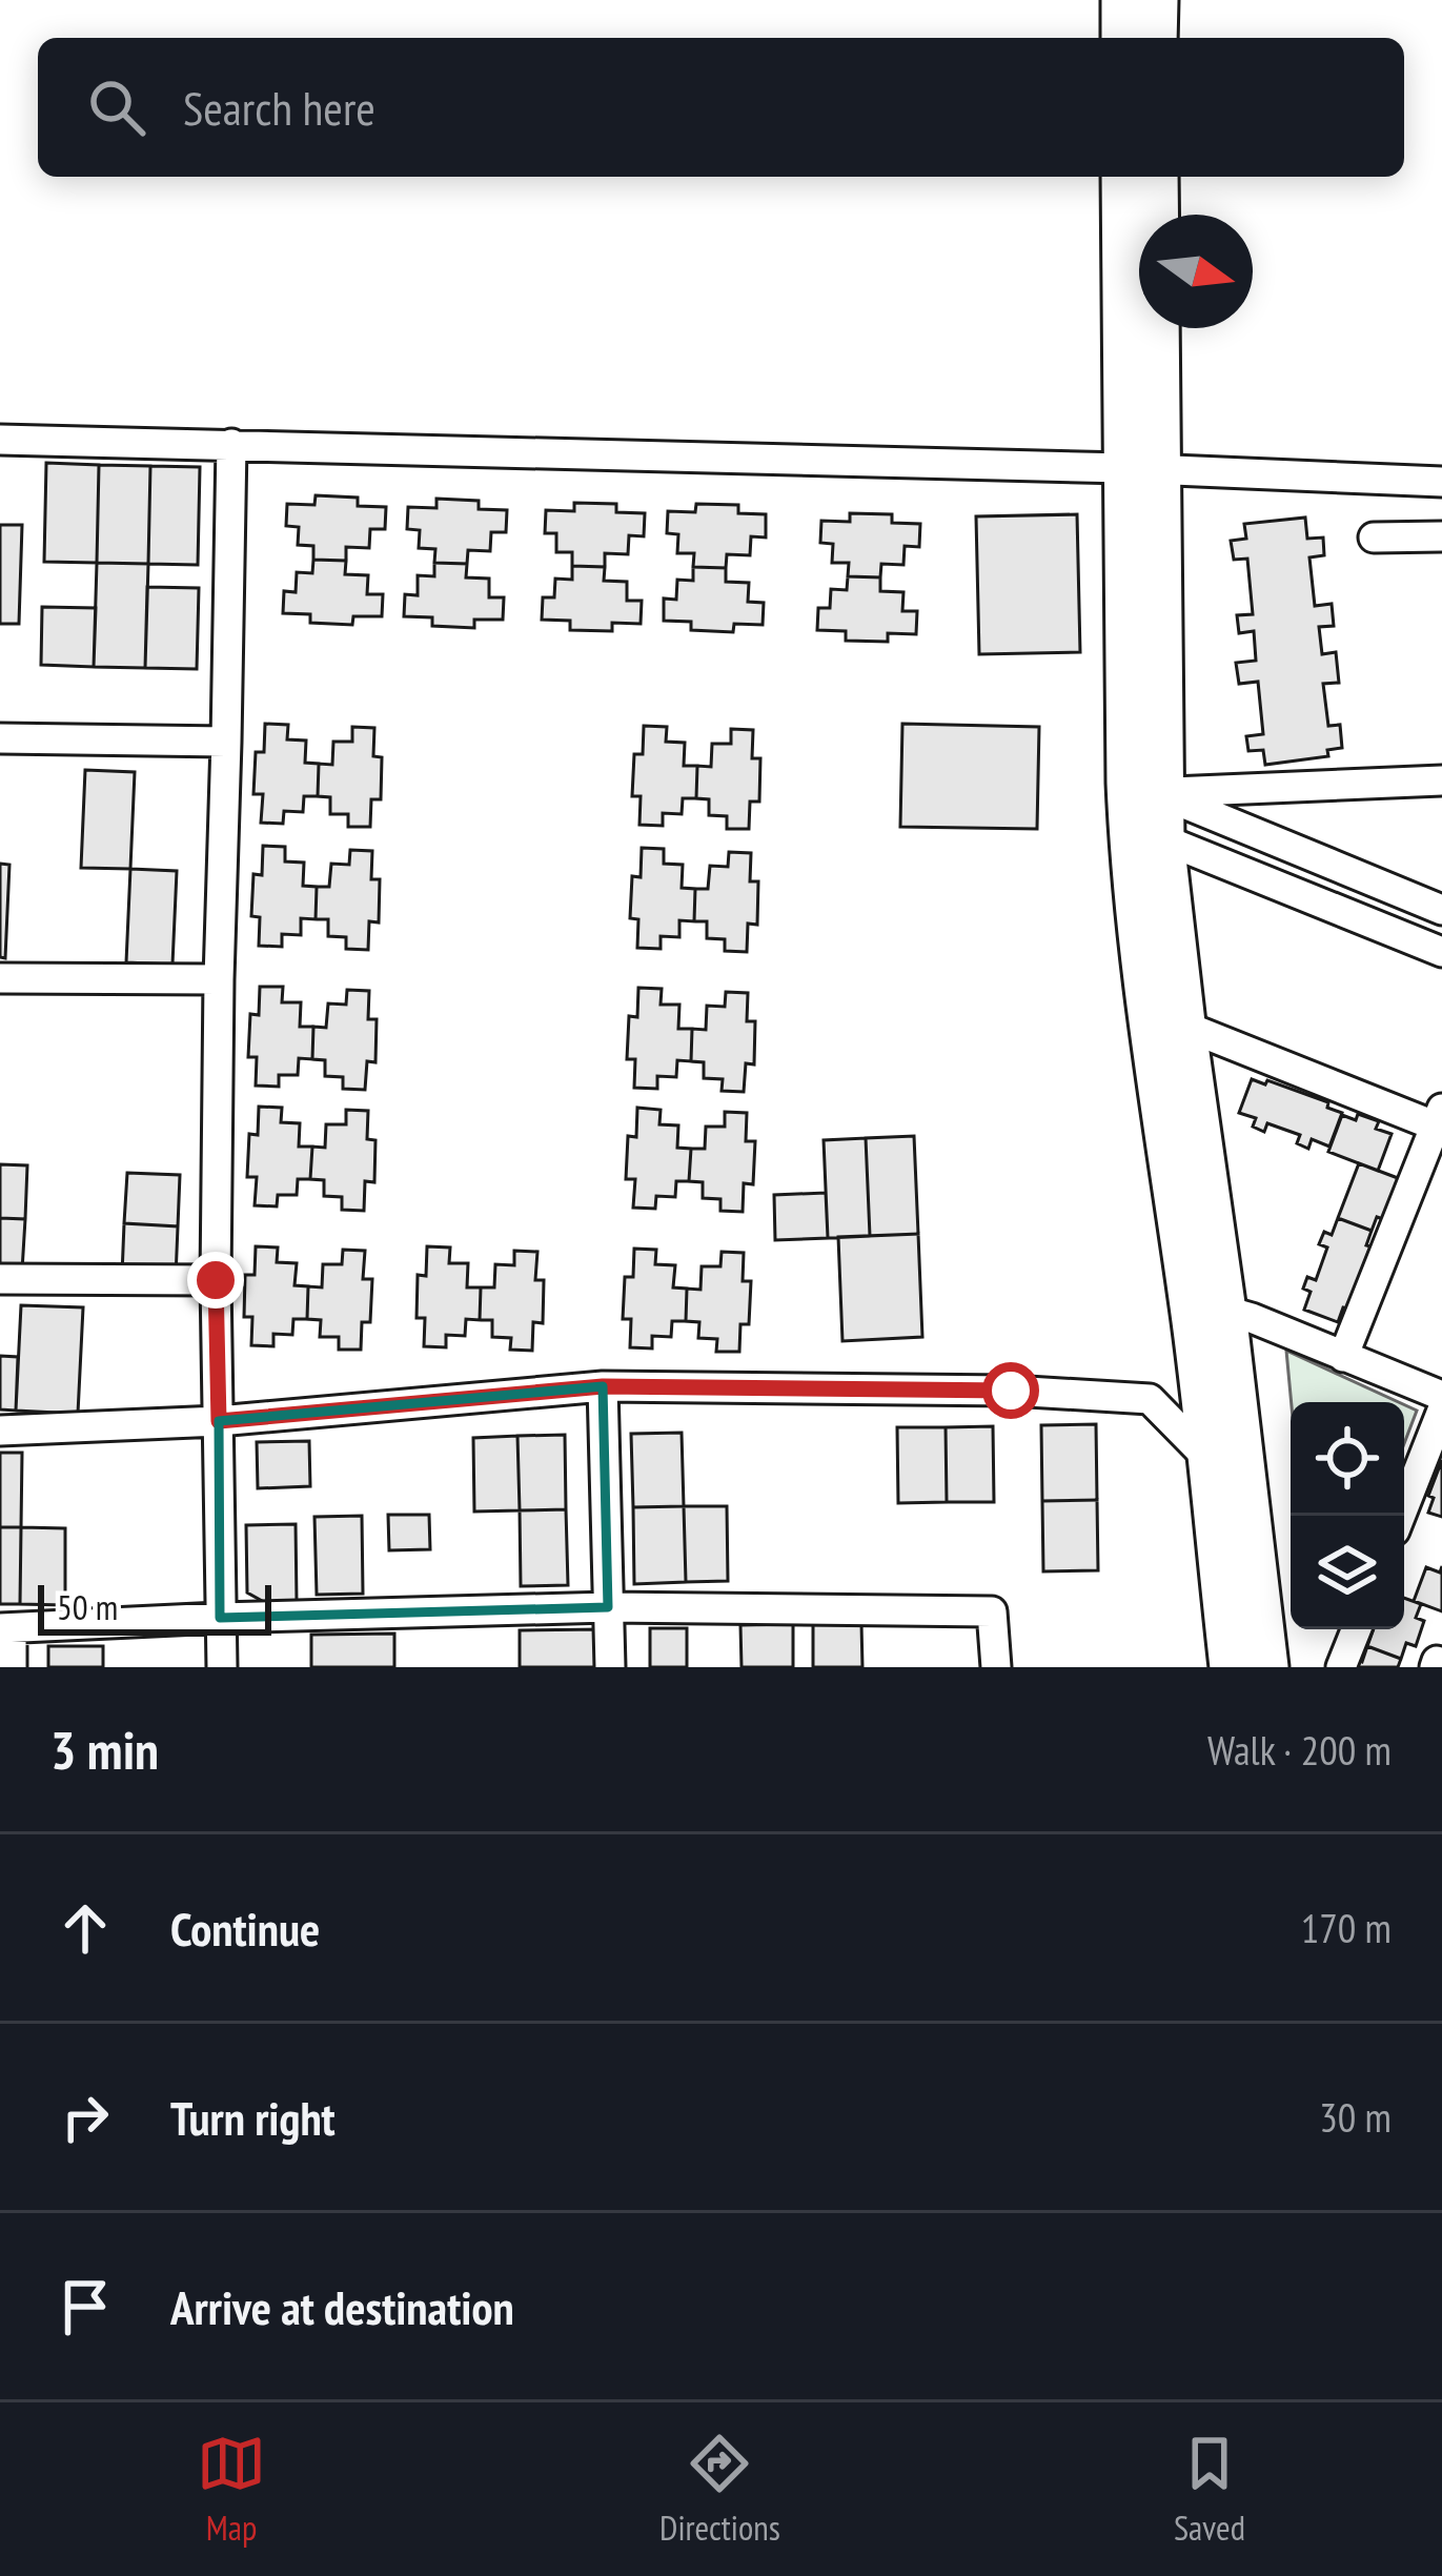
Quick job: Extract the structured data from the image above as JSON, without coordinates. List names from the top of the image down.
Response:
{
  "scale_bar": "50 m",
  "north": "right",
  "page": {
    "search": "Search here",
    "scale": "50 m",
    "heading": ["3 min", "Walk · 200 m"],
    "list": [
      ["Continue", "170 m"],
      ["Turn right", "30 m"],
      "Arrive at destination"
    ],
    "nav": ["Map", "Directions", "Saved"]
  }
}
